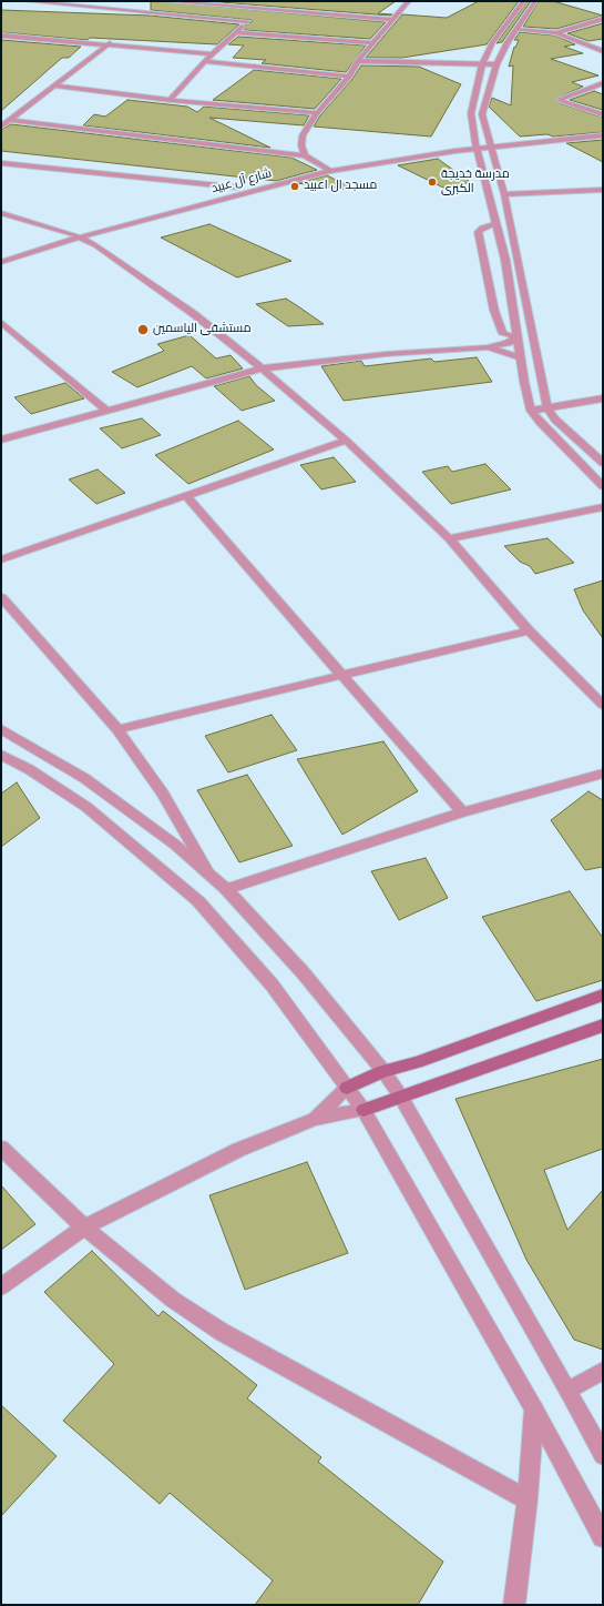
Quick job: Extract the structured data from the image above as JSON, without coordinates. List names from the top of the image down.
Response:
{
  "streets": {
    "street": ["شارع آل عبيد"]
  },
  "places": ["مدرسة خديجة الكبرى", "مسجد ال اعبيد", "مستشفى الياسمين"]
}
